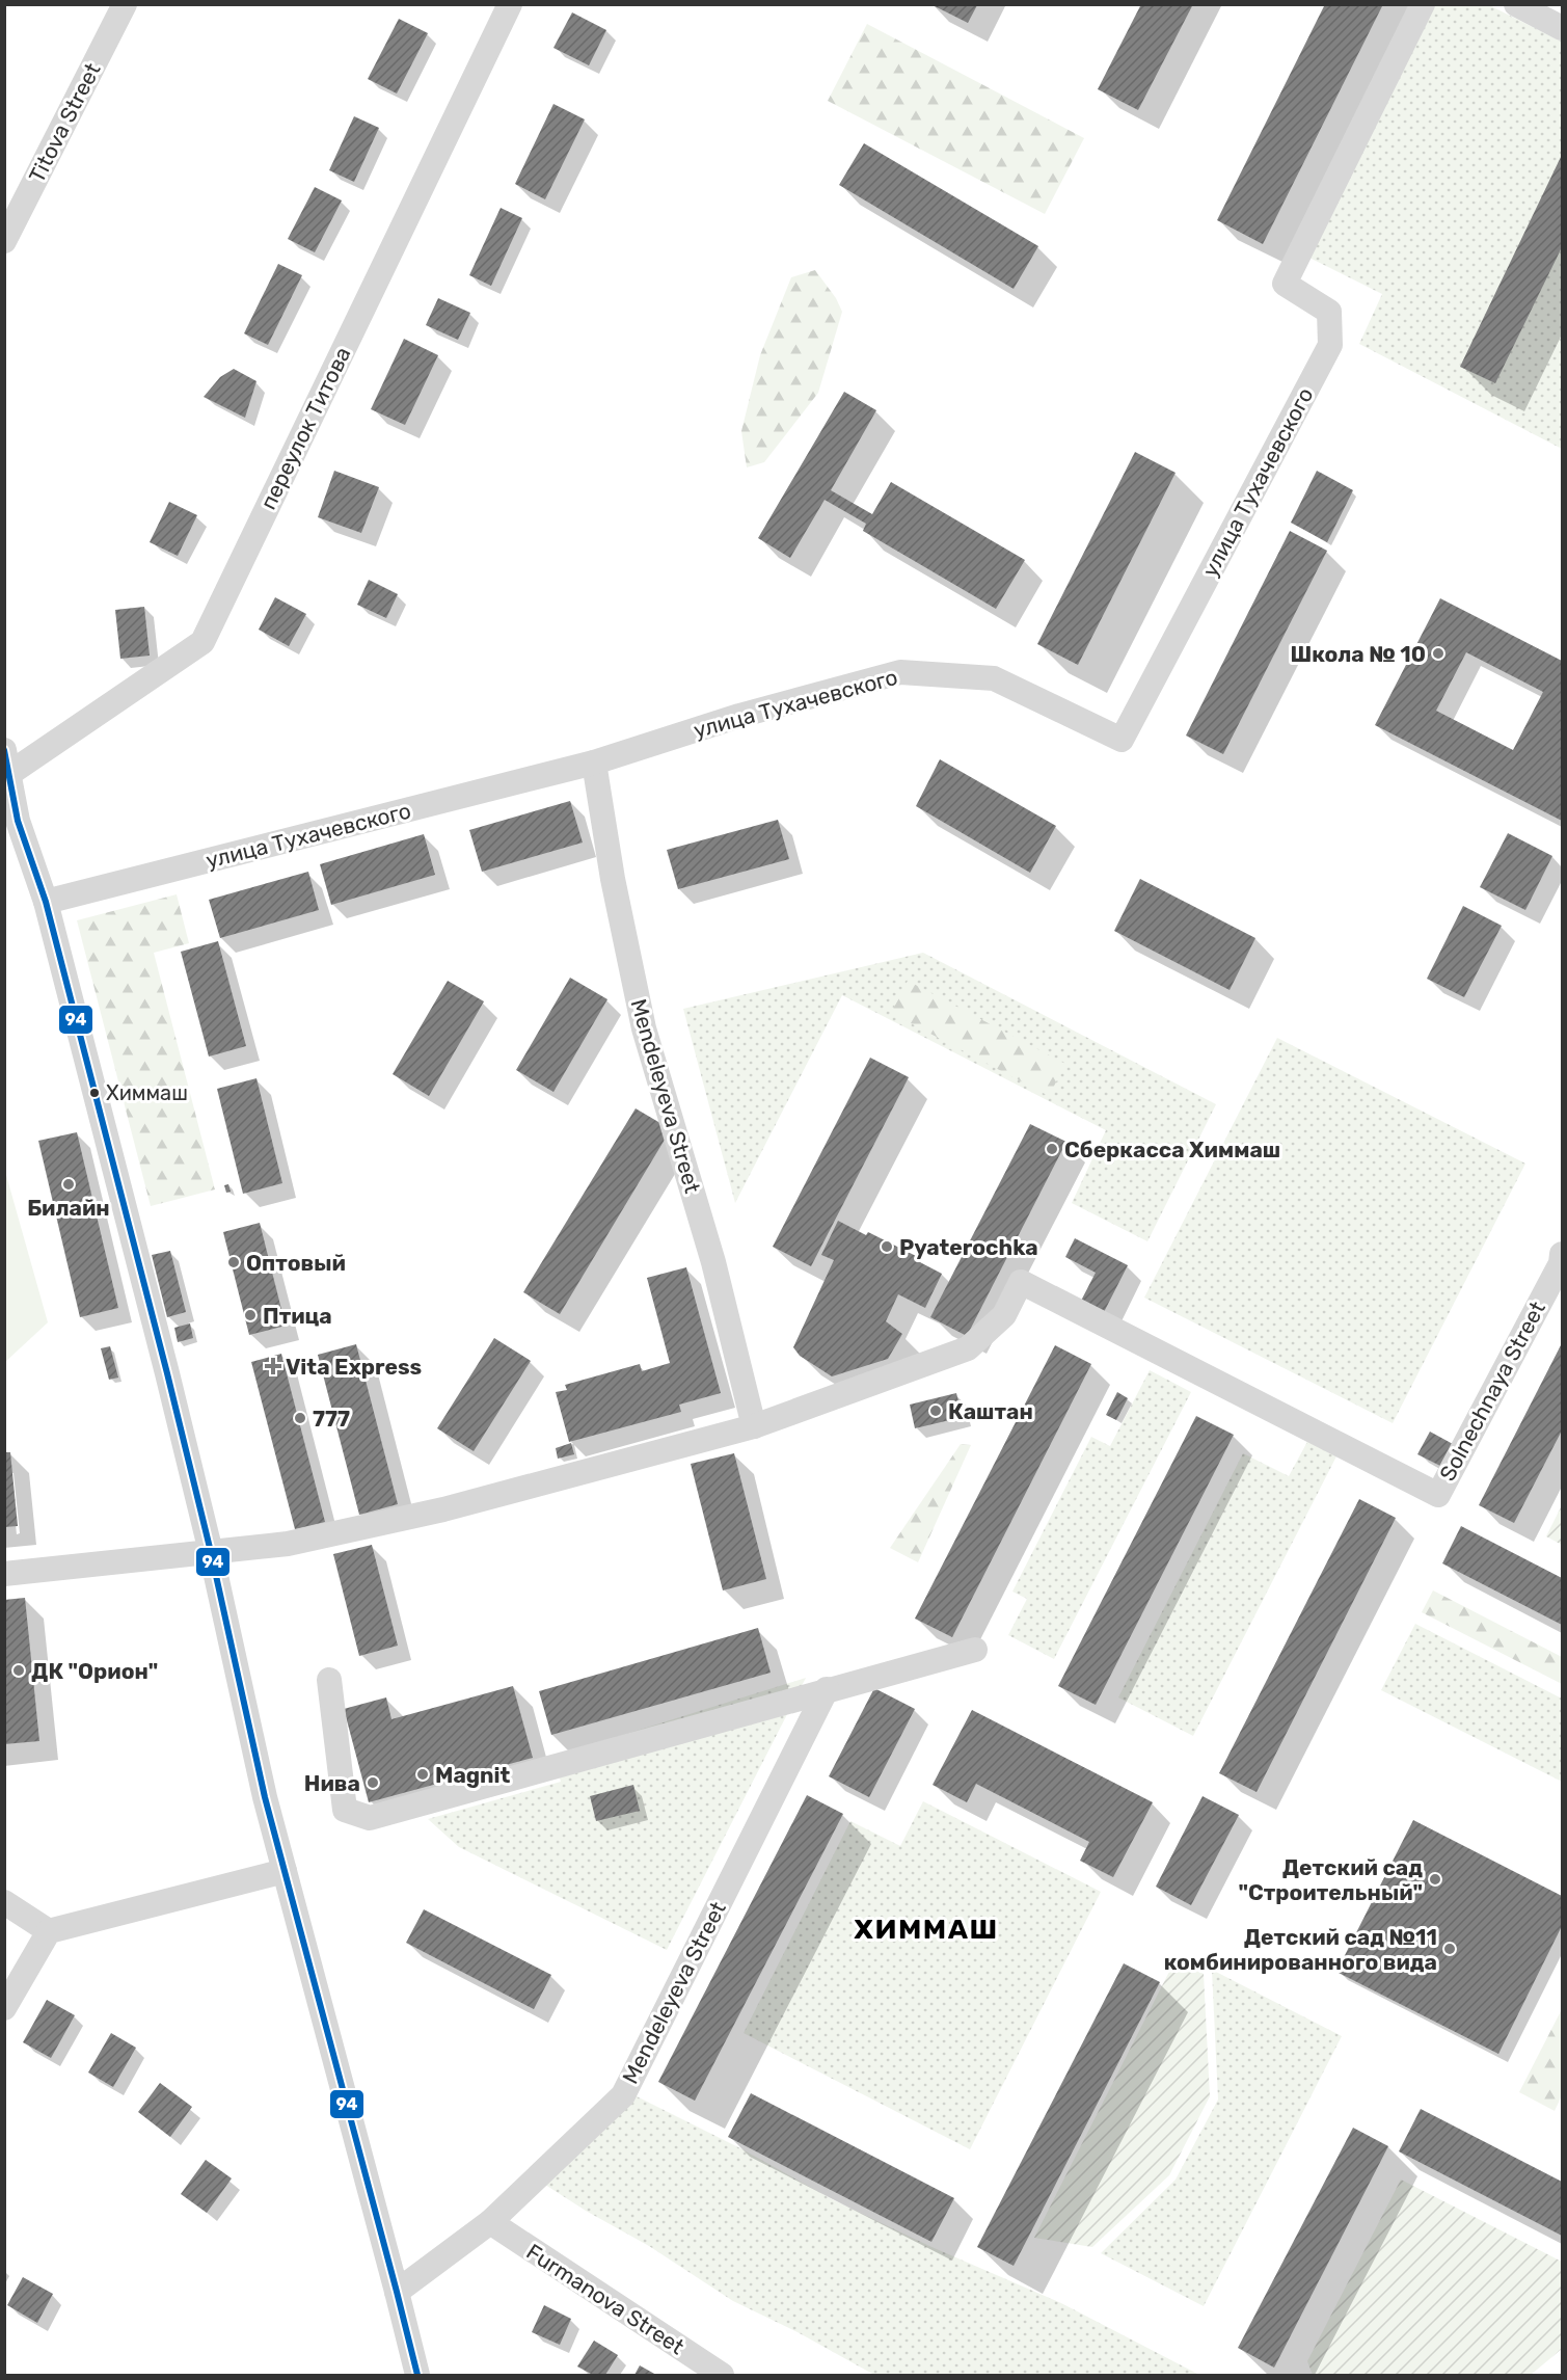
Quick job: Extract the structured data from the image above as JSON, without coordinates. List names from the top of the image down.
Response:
{
  "streets": {
    "street": [
      "Titova Street",
      "переулок Титова",
      "улица Тухачевского",
      "Mendeleyeva Street",
      "Solnechnaya Street",
      "Furmanova Street"
    ]
  },
  "crossings": [
    ["улица Тухачевского", "Mendeleyeva Street"],
    ["Mendeleyeva Street", "Solnechnaya Street"],
    ["Mendeleyeva Street", "Furmanova Street"]
  ],
  "districts": ["ХИММАШ"],
  "places": {
    "other": [
      "Школа № 10",
      "Химмаш",
      "Сберкасса Химмаш",
      "Билайн",
      "Pyaterochka",
      "Оптовый",
      "Птица",
      "Каштан",
      "777",
      "ДК \"Орион\"",
      "Magnit",
      "Нива",
      "Детский сад \"Строительный\"",
      "Детский сад №11 комбинированного вида"
    ],
    "health": ["Vita Express"]
  },
  "lines": ["transit line 94"]
}
